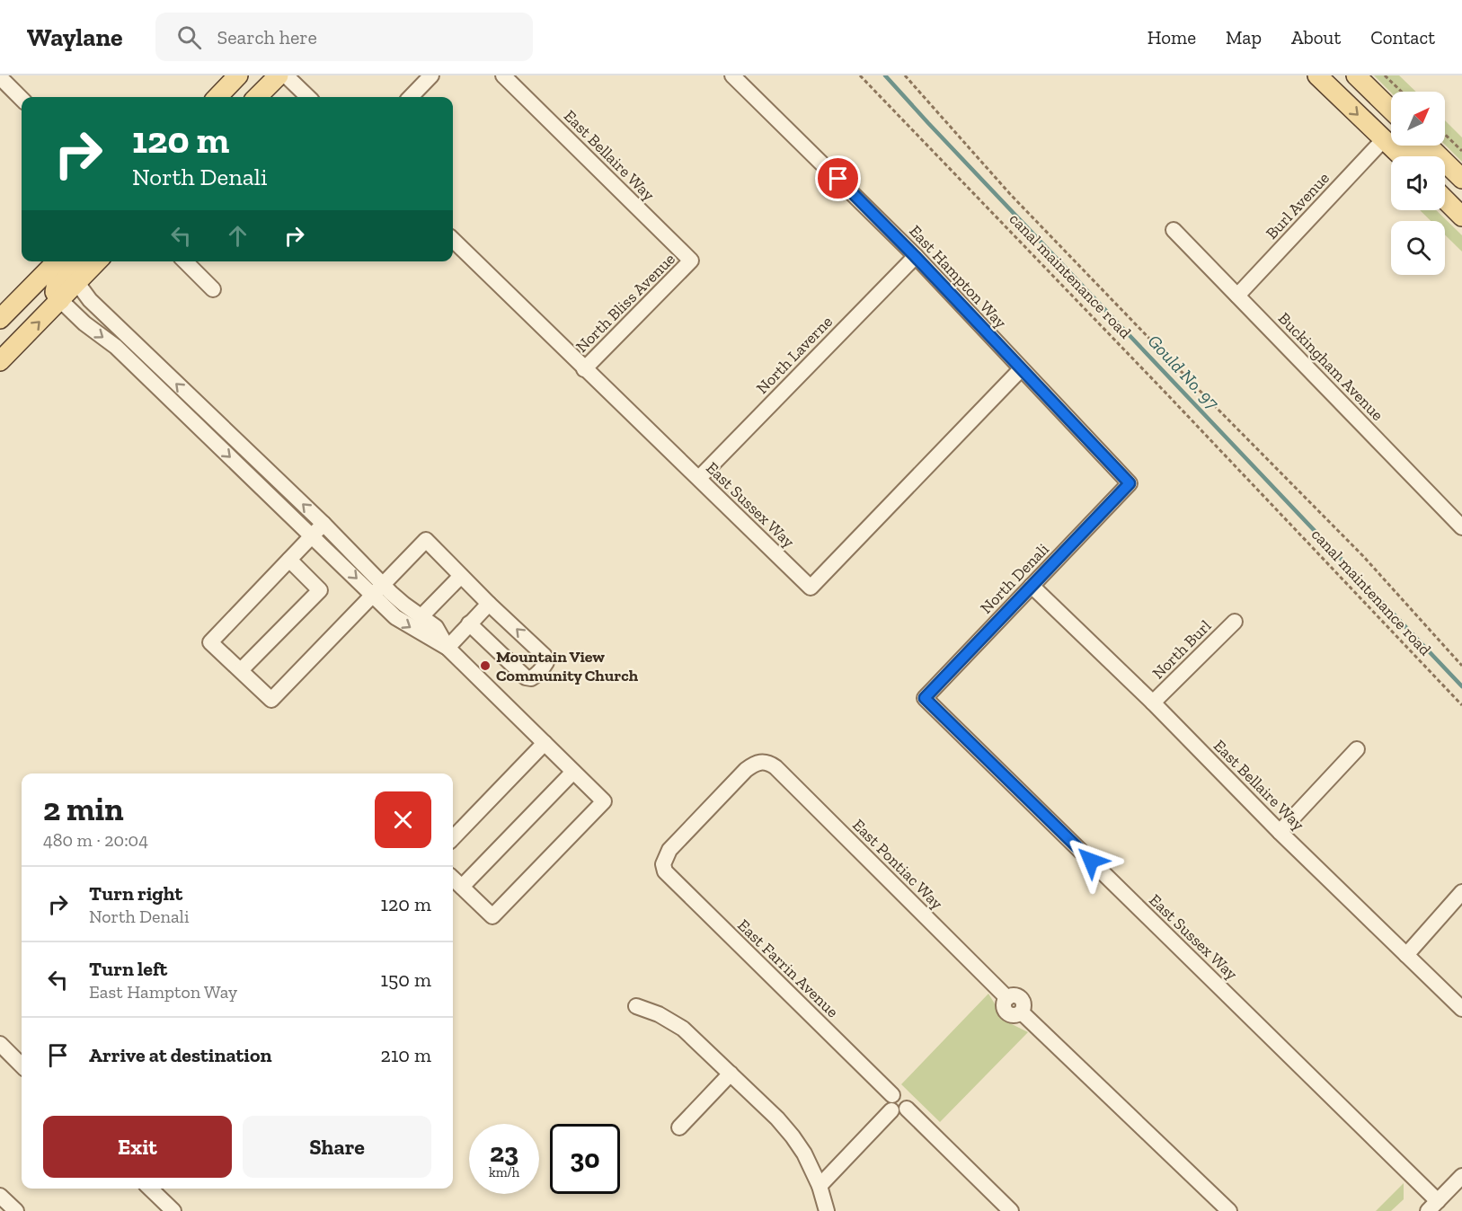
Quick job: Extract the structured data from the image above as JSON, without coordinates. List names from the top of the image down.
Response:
{
  "streets": {
    "street": [
      "East Bellaire Way",
      "Burl Avenue",
      "East Hampton Way",
      "North Bliss Avenue",
      "North Laverne",
      "Buckingham Avenue",
      "East Sussex Way",
      "North Denali",
      "North Burl",
      "East Pontiac Way",
      "East Farrin Avenue"
    ],
    "path": ["canal maintenance road"]
  },
  "crossings": [
    ["East Bellaire Way", "North Bliss Avenue"],
    ["East Bellaire Way", "North Denali"],
    ["East Bellaire Way", "North Burl"],
    ["Burl Avenue", "Buckingham Avenue"],
    ["East Hampton Way", "North Laverne"],
    ["East Hampton Way", "East Sussex Way"],
    ["East Hampton Way", "North Denali"],
    ["North Bliss Avenue", "East Sussex Way"],
    ["North Laverne", "East Sussex Way"],
    ["East Sussex Way", "North Denali"],
    ["East Pontiac Way", "East Farrin Avenue"]
  ],
  "water": ["Gould No. 97"],
  "places": ["Mountain View Community Church"],
  "north": "top right",
  "page": {
    "header": "Waylane",
    "search": "Search here",
    "nav": [
      "Home",
      "Map",
      "About",
      "Contact"
    ],
    "turn": ["120 m", "North Denali"],
    "heading": ["2 min", "480 m · 20:04"],
    "list": [
      {
        "name": "Turn right",
        "note": "North Denali",
        "value": "120 m"
      },
      {
        "name": "Turn left",
        "note": "East Hampton Way",
        "value": "150 m"
      },
      {
        "name": "Arrive at destination",
        "value": "210 m"
      }
    ],
    "buttons": ["Exit", "Share"],
    "speed": "23 km/h",
    "limit": "30"
  }
}
